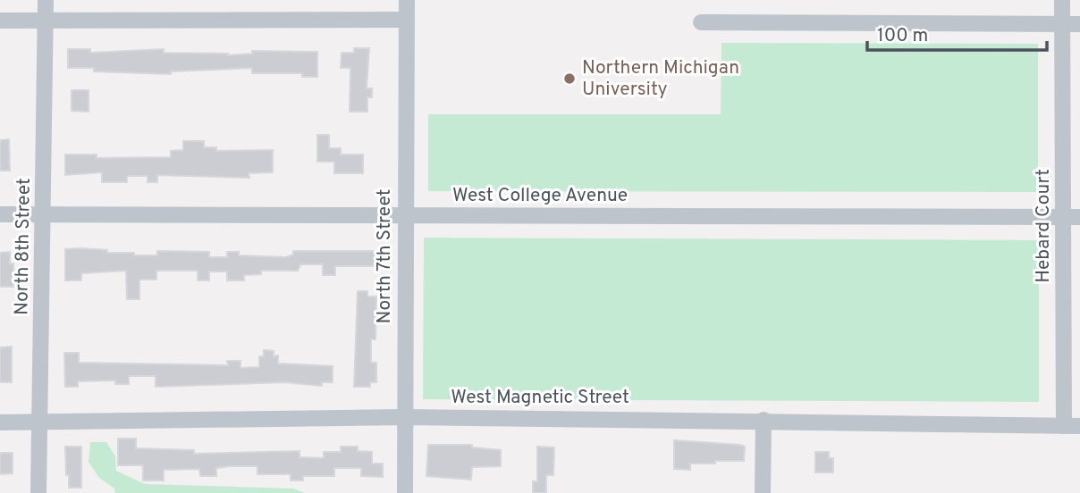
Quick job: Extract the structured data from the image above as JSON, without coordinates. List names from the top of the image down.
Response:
{
  "streets": {
    "street": [
      "West College Avenue",
      "Hebard Court",
      "North 8th Street",
      "North 7th Street",
      "West Magnetic Street"
    ]
  },
  "crossings": [
    ["West College Avenue", "Hebard Court"],
    ["West College Avenue", "North 8th Street"],
    ["West College Avenue", "North 7th Street"],
    ["Hebard Court", "West Magnetic Street"],
    ["North 8th Street", "West Magnetic Street"],
    ["North 7th Street", "West Magnetic Street"]
  ],
  "places": ["Northern Michigan University"],
  "scale_bar": "100 m"
}
